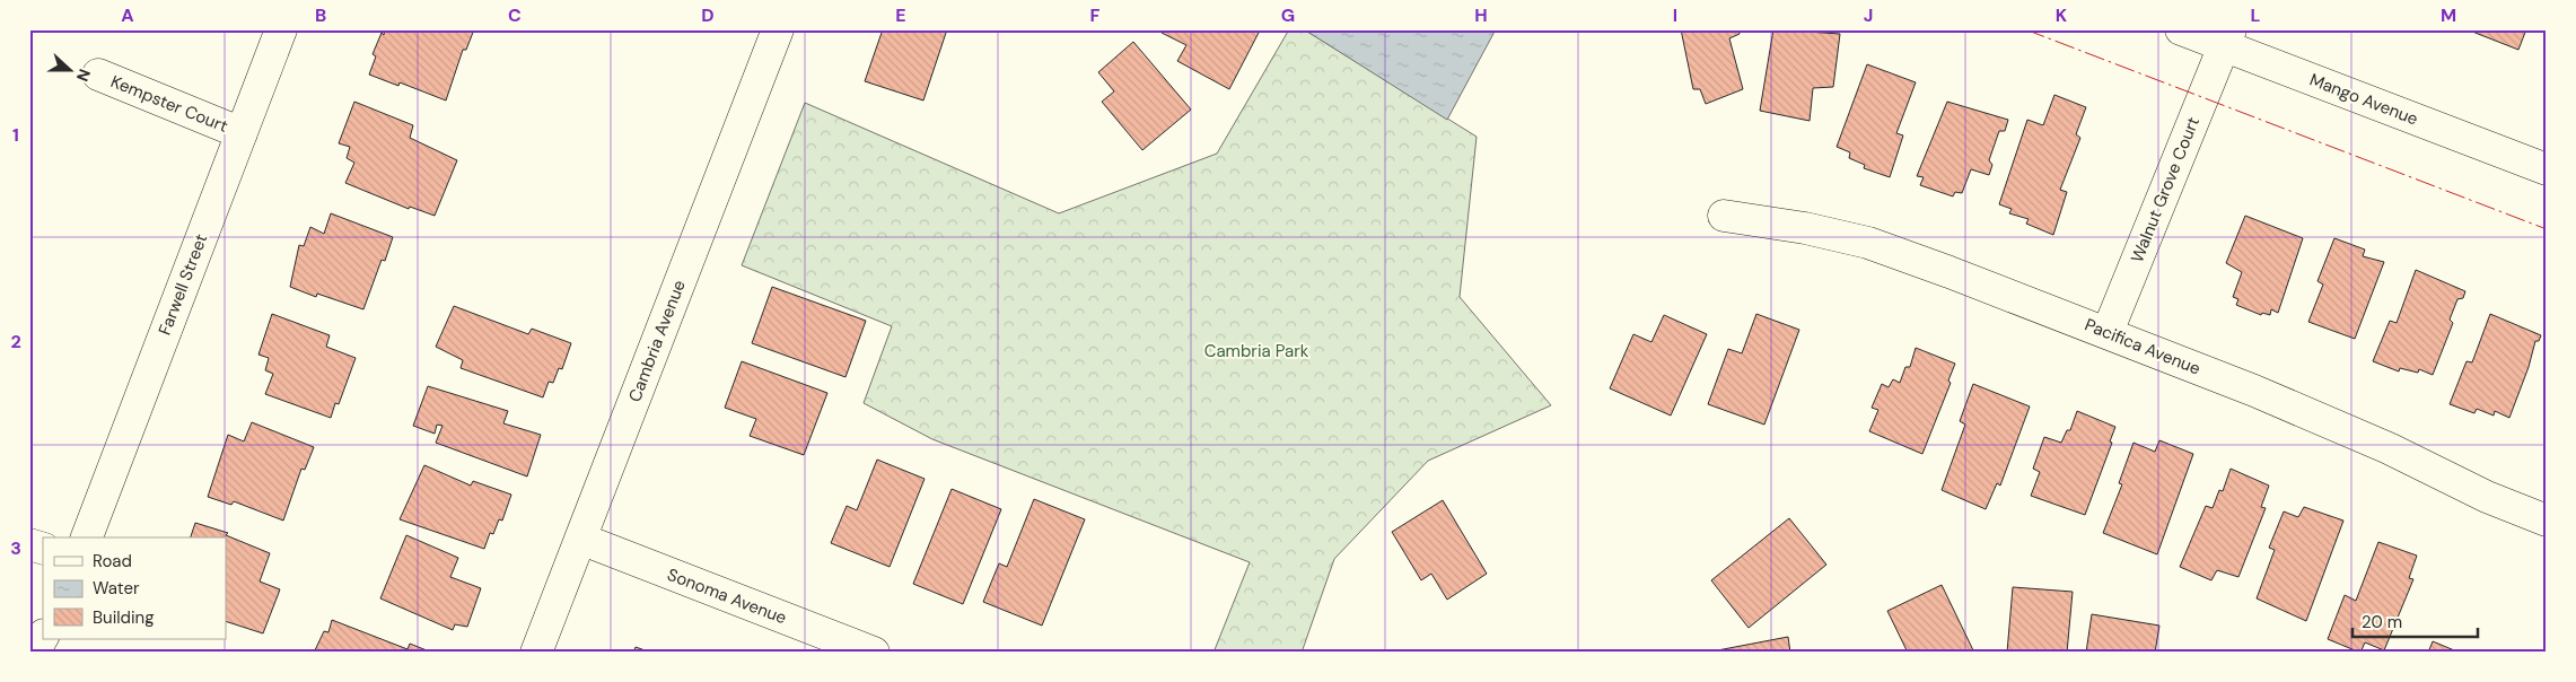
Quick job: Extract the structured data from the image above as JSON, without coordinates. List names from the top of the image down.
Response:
{
  "streets": {
    "street": [
      "Mango Avenue",
      "Kempster Court",
      "Walnut Grove Court",
      "Farwell Street",
      "Cambria Avenue",
      "Pacifica Avenue",
      "Sonoma Avenue"
    ]
  },
  "crossings": [
    ["Mango Avenue", "Walnut Grove Court"],
    ["Kempster Court", "Farwell Street"],
    ["Walnut Grove Court", "Pacifica Avenue"],
    ["Cambria Avenue", "Sonoma Avenue"]
  ],
  "parks": ["Cambria Park"],
  "legend": ["Road", "Water", "Building"],
  "scale_bar": "20 m",
  "north": "right",
  "grid": {
    "columns": [
      "A",
      "B",
      "C",
      "D",
      "E",
      "F",
      "G",
      "H",
      "I",
      "J",
      "K",
      "L",
      "M"
    ],
    "rows": ["1", "2", "3"]
  }
}
